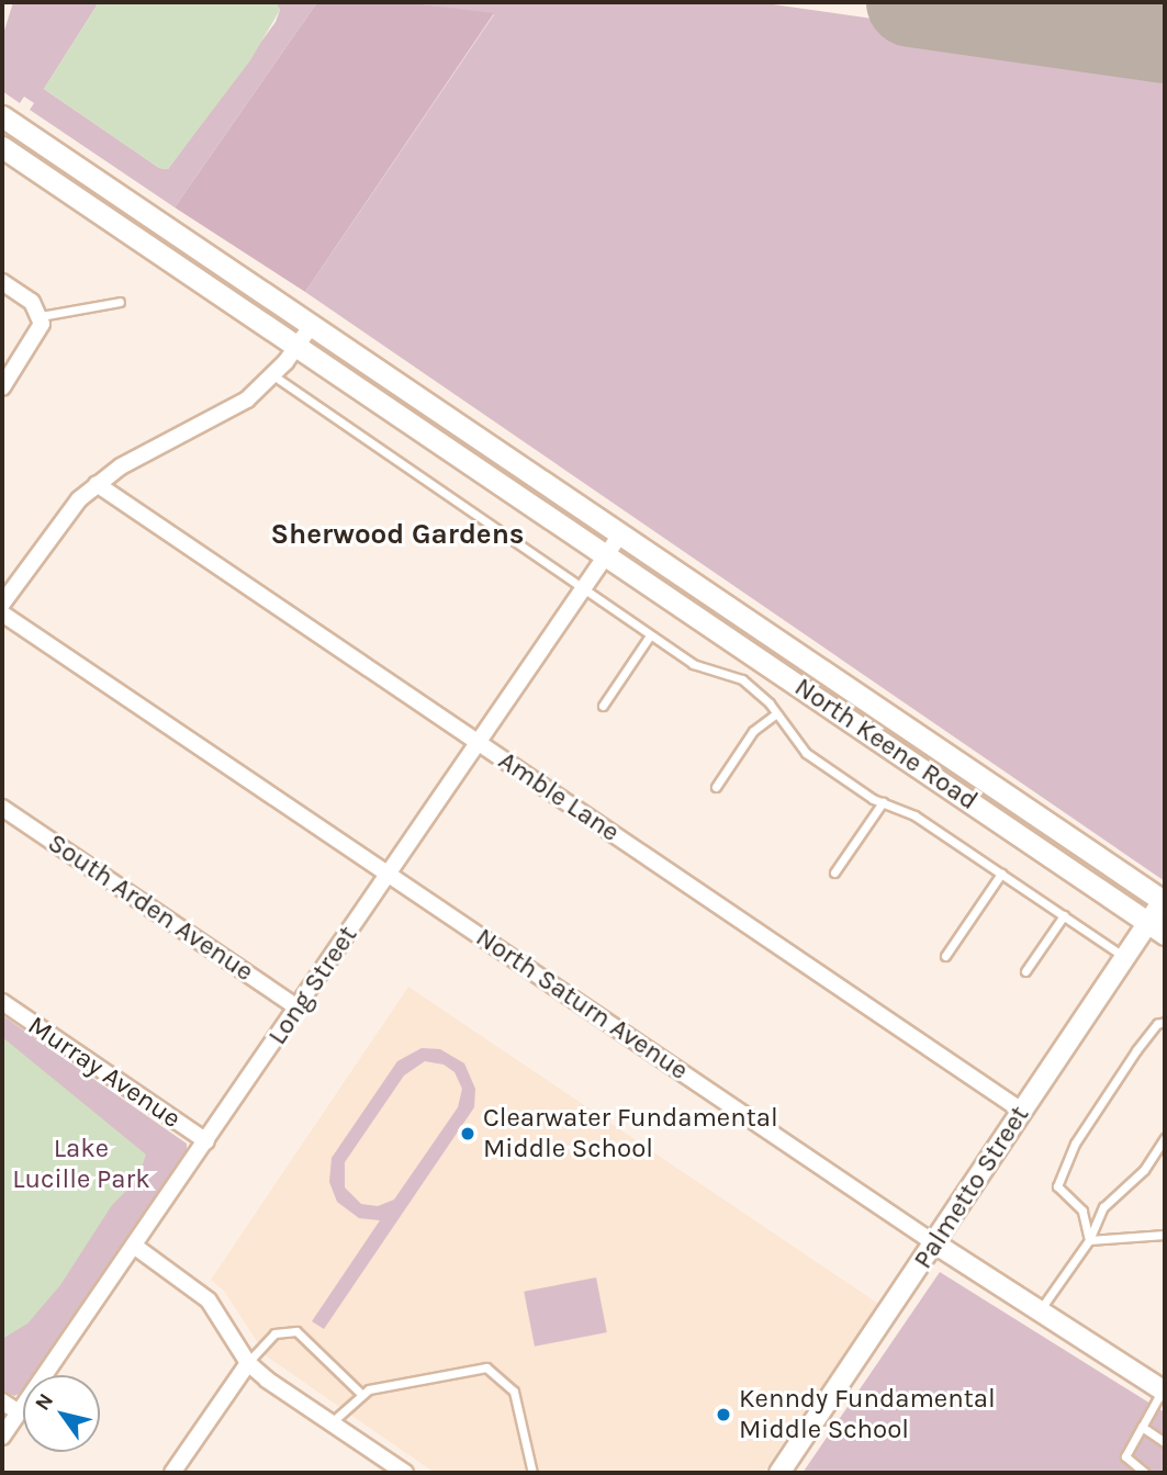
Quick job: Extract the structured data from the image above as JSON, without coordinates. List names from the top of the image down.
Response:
{
  "streets": {
    "main road": ["North Keene Road"],
    "street": [
      "Amble Lane",
      "South Arden Avenue",
      "Long Street",
      "North Saturn Avenue",
      "Murray Avenue",
      "Palmetto Street"
    ]
  },
  "crossings": [
    ["North Keene Road", "Long Street"],
    ["North Keene Road", "Palmetto Street"],
    ["Amble Lane", "Long Street"],
    ["Amble Lane", "Palmetto Street"],
    ["South Arden Avenue", "Long Street"],
    ["Long Street", "North Saturn Avenue"],
    ["Long Street", "Murray Avenue"],
    ["North Saturn Avenue", "Palmetto Street"]
  ],
  "districts": ["Sherwood Gardens"],
  "parks": ["Lake Lucille Park"],
  "places": ["Clearwater Fundamental Middle School", "Kenndy Fundamental Middle School"],
  "north": "top left"
}
